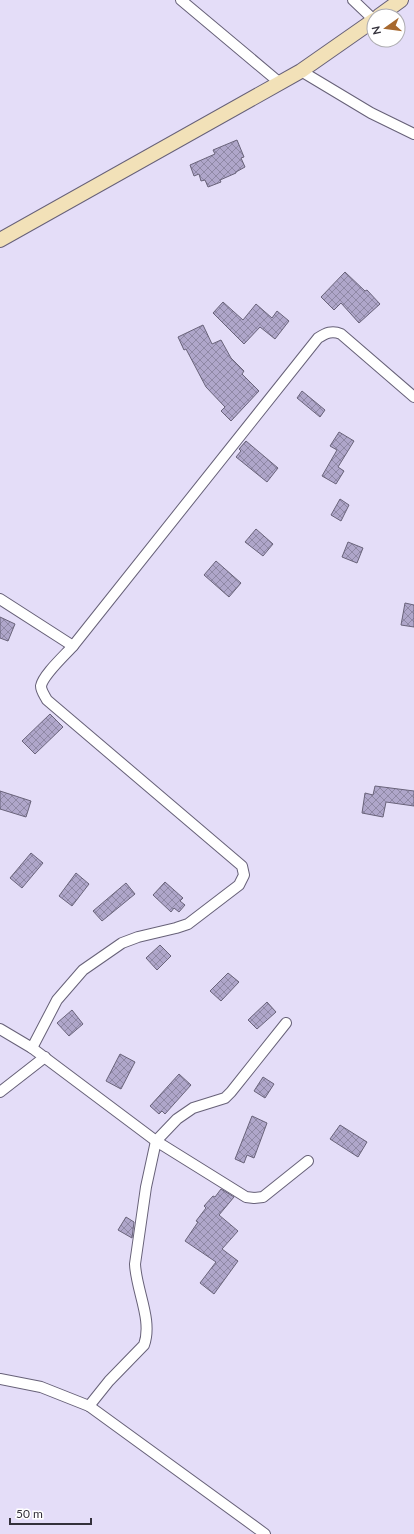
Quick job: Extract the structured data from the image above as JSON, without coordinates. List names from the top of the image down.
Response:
{
  "scale_bar": "50 m",
  "north": "left"
}
